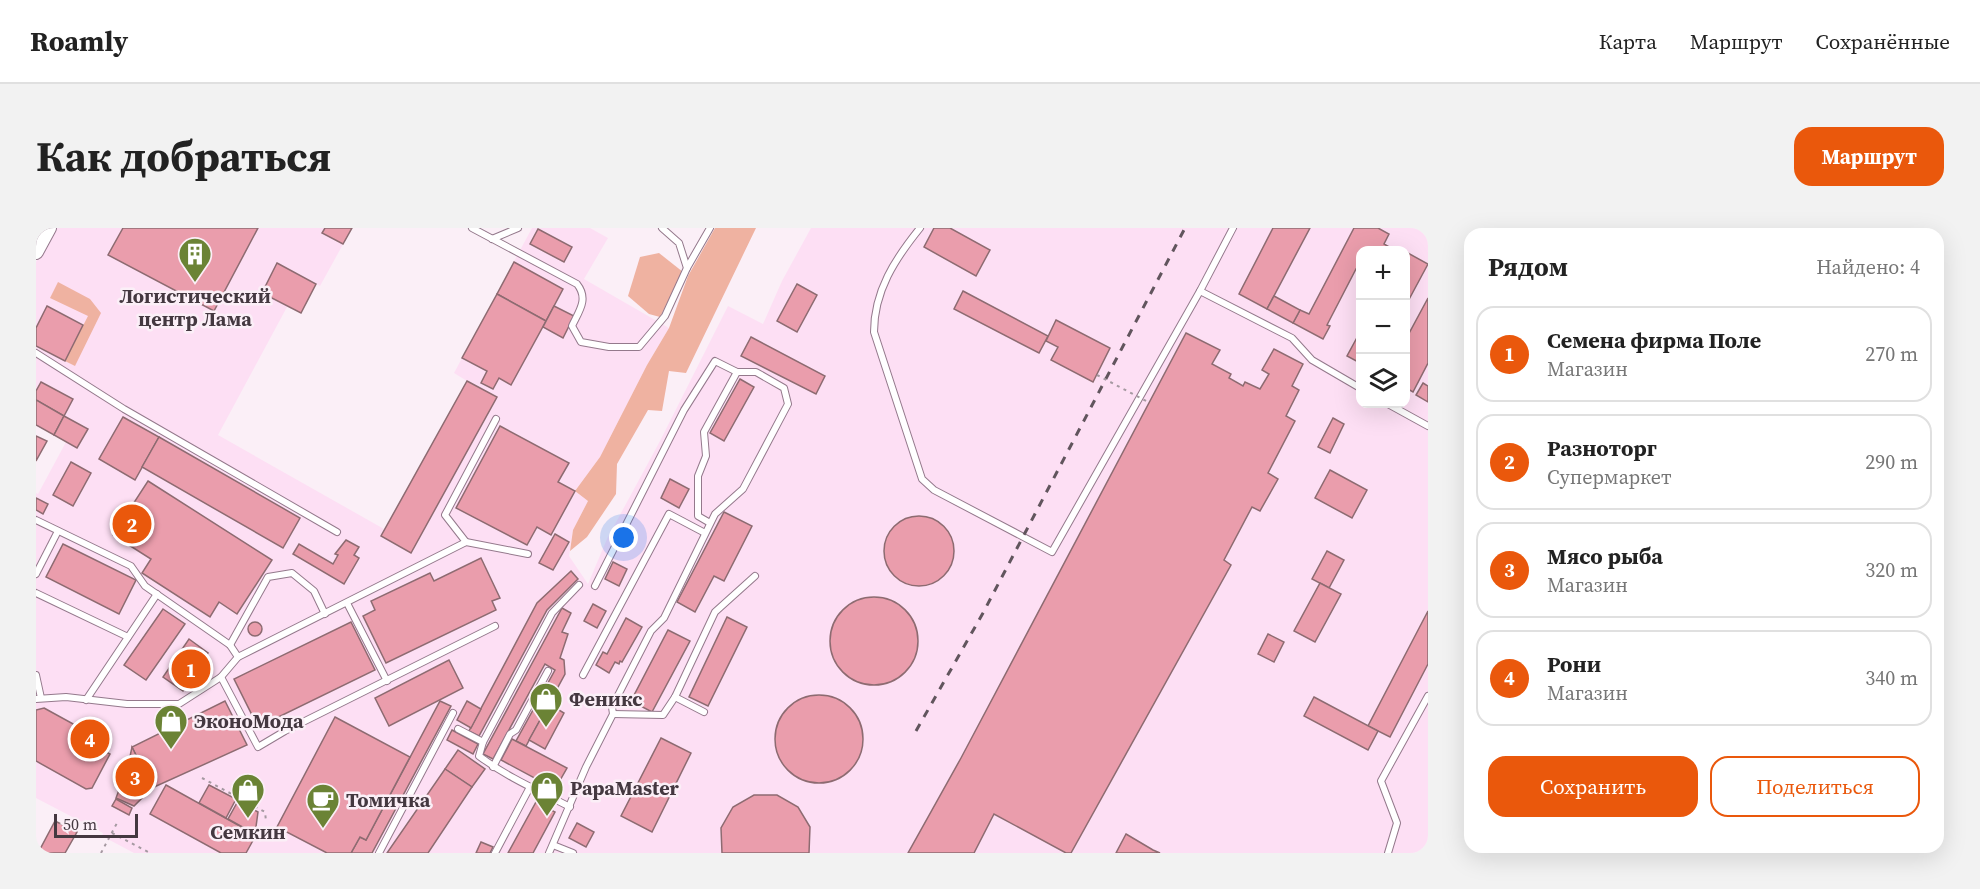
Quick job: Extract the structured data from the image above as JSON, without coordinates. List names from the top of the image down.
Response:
{
  "places": {
    "building": ["Логистический центр Лама"],
    "shop": [
      "Феникс",
      "ЭконоМода",
      "PapaMaster",
      "Семкин"
    ],
    "cafe": ["Томичка"]
  },
  "scale_bar": "50 m",
  "page": {
    "header": "Roamly",
    "nav": ["Карта", "Маршрут", "Сохранённые"],
    "title": "Как добраться",
    "buttons": [
      "Маршрут",
      ["Сохранить", "Поделиться"]
    ],
    "heading": ["Рядом", "Найдено: 4"],
    "map_buttons": ["+", "−"],
    "list": [
      {
        "mark": "1",
        "name": "Семена фирма Поле",
        "note": "Магазин",
        "value": "270 m"
      },
      {
        "mark": "2",
        "name": "Разноторг",
        "note": "Супермаркет",
        "value": "290 m"
      },
      {
        "mark": "3",
        "name": "Мясо рыба",
        "note": "Магазин",
        "value": "320 m"
      },
      {
        "mark": "4",
        "name": "Рони",
        "note": "Магазин",
        "value": "340 m"
      }
    ],
    "pins": [
      "2",
      "1",
      "4",
      "3"
    ],
    "scale": "50 m"
  }
}
